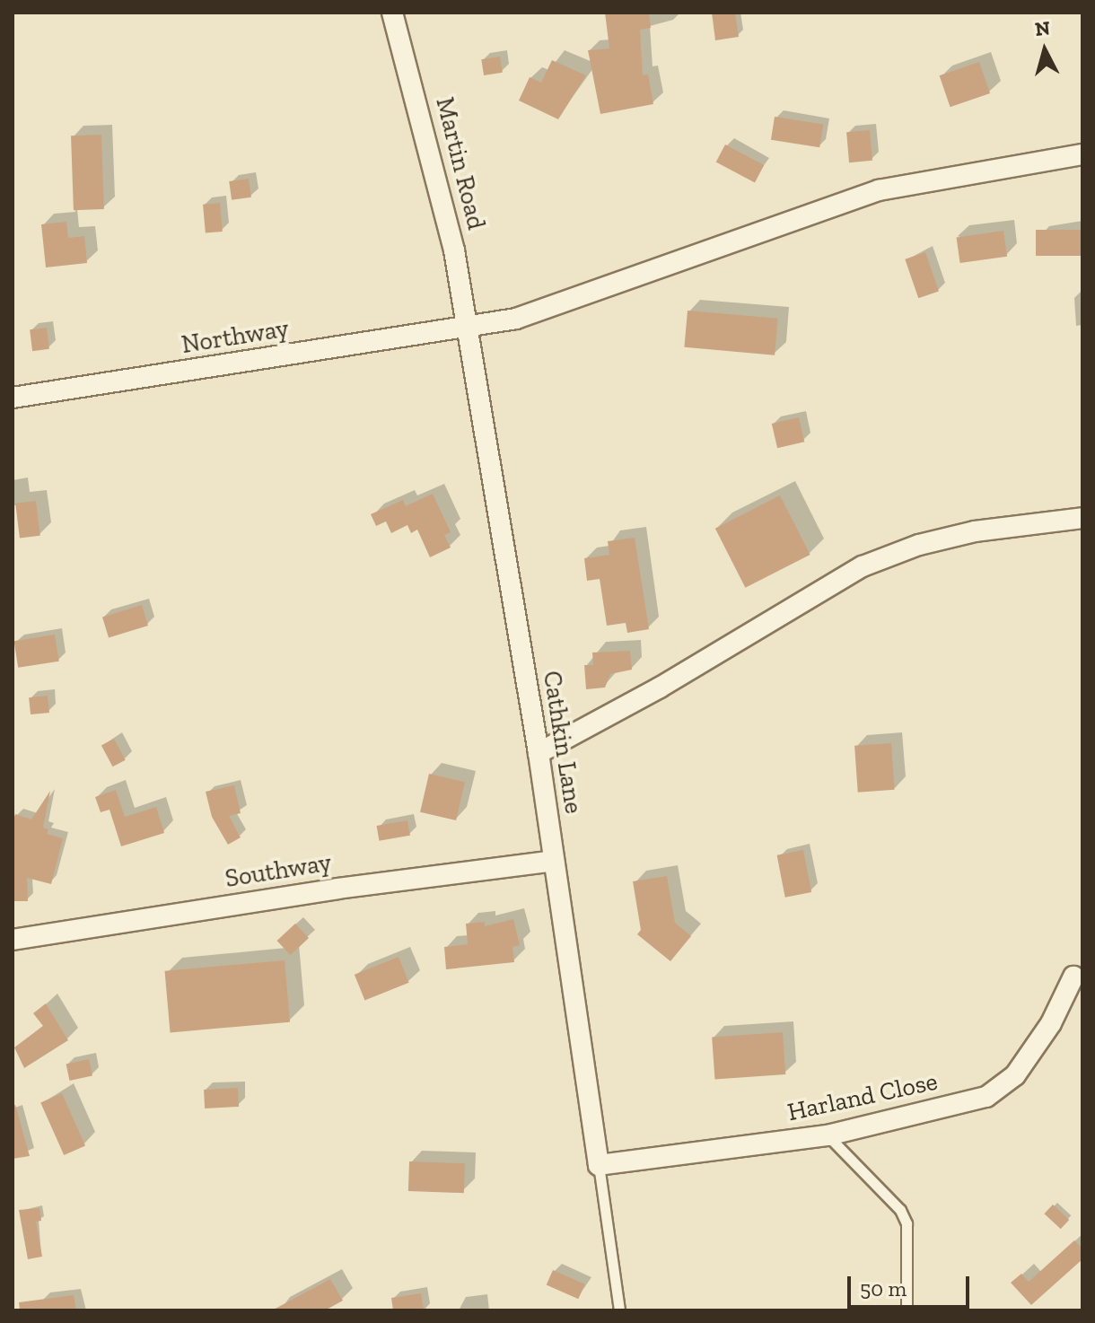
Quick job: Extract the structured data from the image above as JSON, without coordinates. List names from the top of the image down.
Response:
{
  "streets": {
    "street": [
      "Martin Road",
      "Northway",
      "Cathkin Lane",
      "Southway",
      "Harland Close"
    ]
  },
  "crossings": [
    ["Martin Road", "Northway"],
    ["Martin Road", "Cathkin Lane"],
    ["Northway", "Cathkin Lane"],
    ["Cathkin Lane", "Southway"],
    ["Cathkin Lane", "Harland Close"]
  ],
  "scale_bar": "50 m",
  "north": "top"
}
